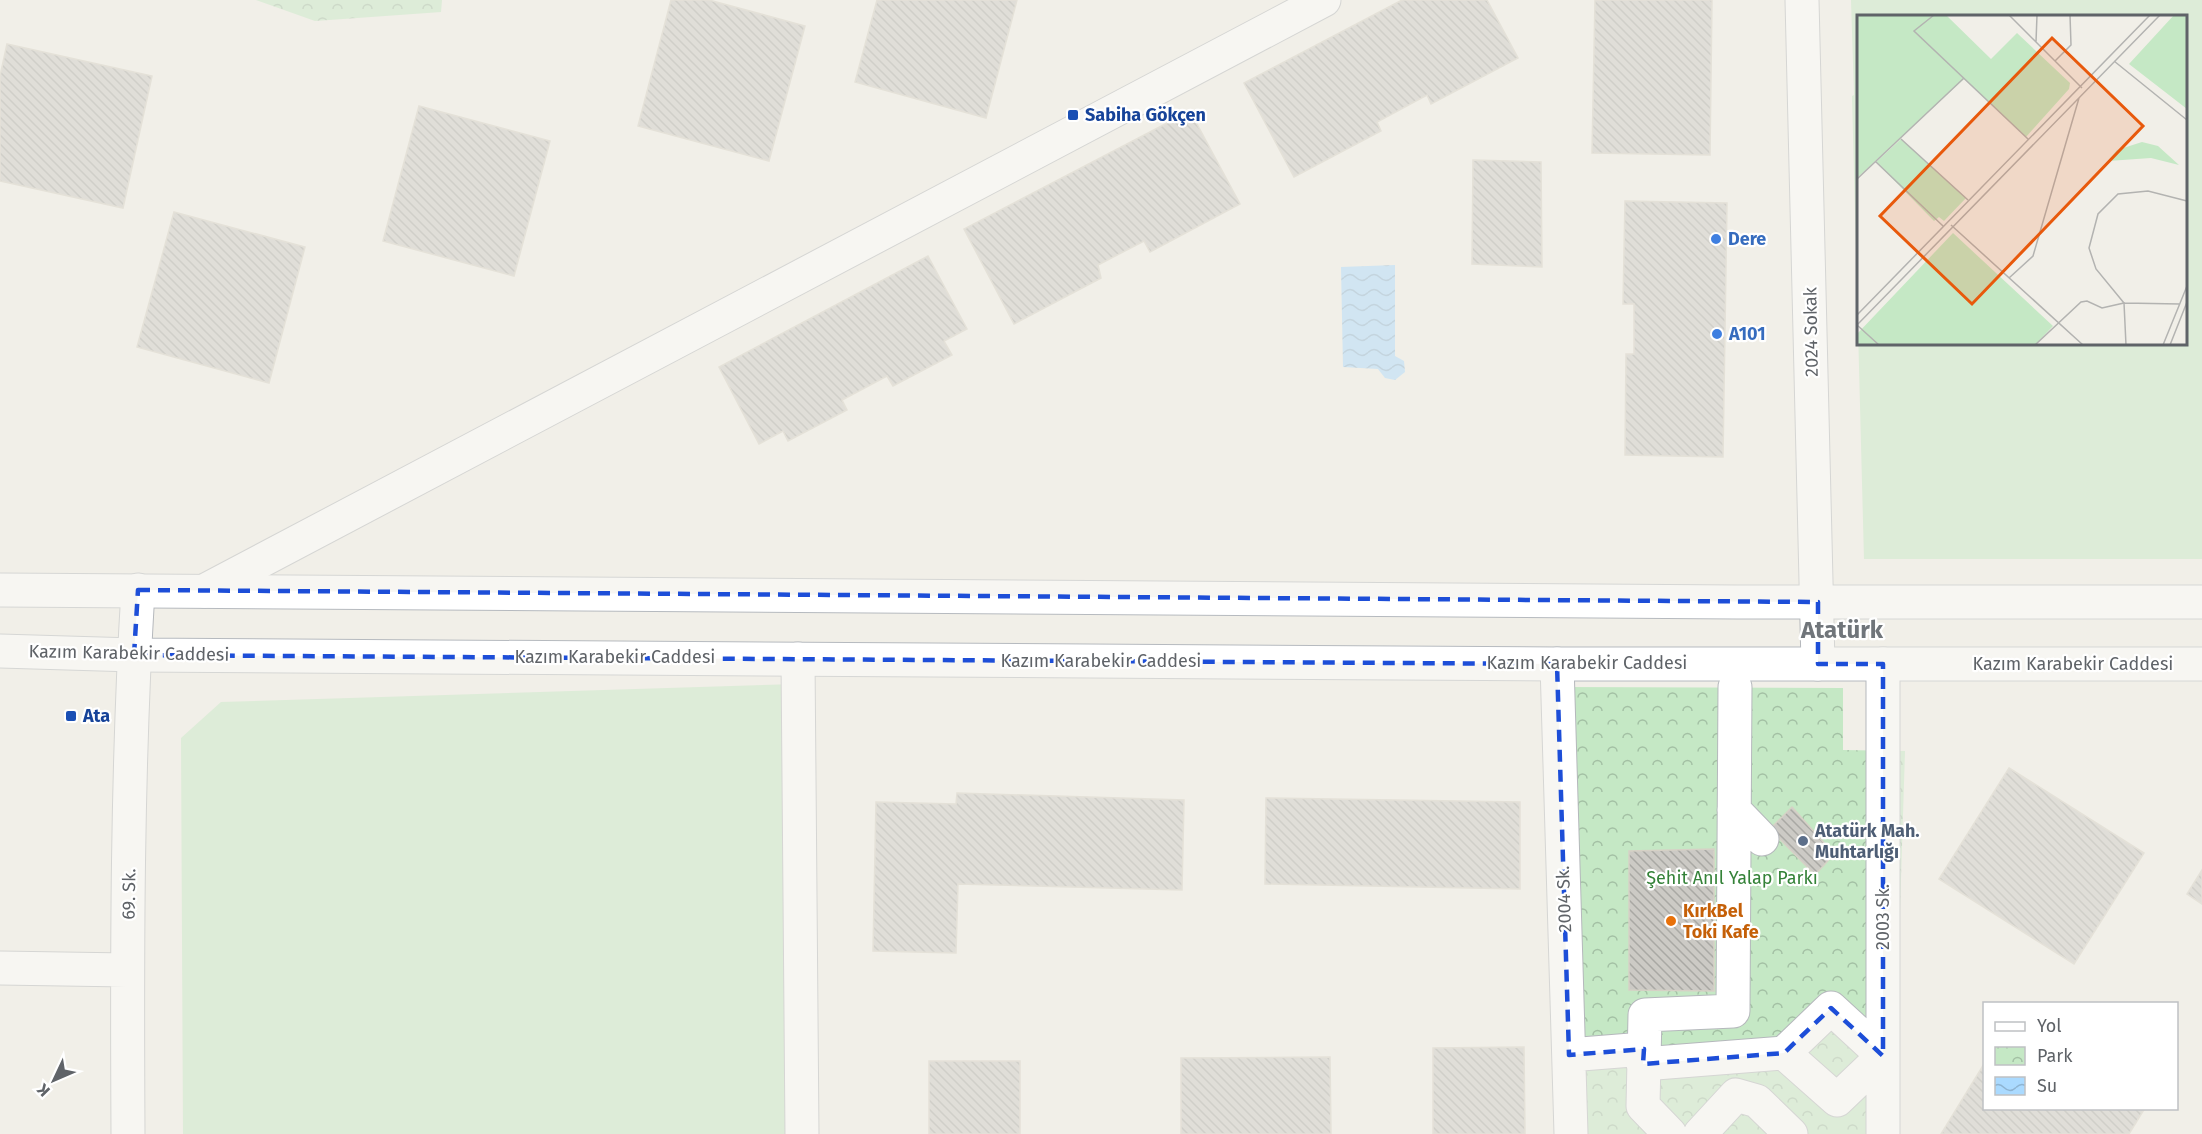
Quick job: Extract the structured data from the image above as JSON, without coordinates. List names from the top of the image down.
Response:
{
  "streets": {
    "street": [
      "2024 Sokak",
      "Kazım Karabekir Caddesi",
      "69. Sk.",
      "2004 Sk.",
      "2003 Sk."
    ]
  },
  "crossings": [
    ["2024 Sokak", "Kazım Karabekir Caddesi"],
    ["Kazım Karabekir Caddesi", "69. Sk."],
    ["Kazım Karabekir Caddesi", "2004 Sk."],
    ["Kazım Karabekir Caddesi", "2003 Sk."]
  ],
  "districts": ["Atatürk"],
  "parks": ["Şehit Anıl Yalap Parkı"],
  "places": {
    "transit": ["Sabiha Gökçen", "Ata"],
    "other": [
      "Dere",
      "A101",
      "Atatürk Mah. Muhtarlığı",
      "KırkBel Toki Kafe"
    ]
  },
  "legend": ["Yol", "Park", "Su"],
  "north": "bottom left"
}
